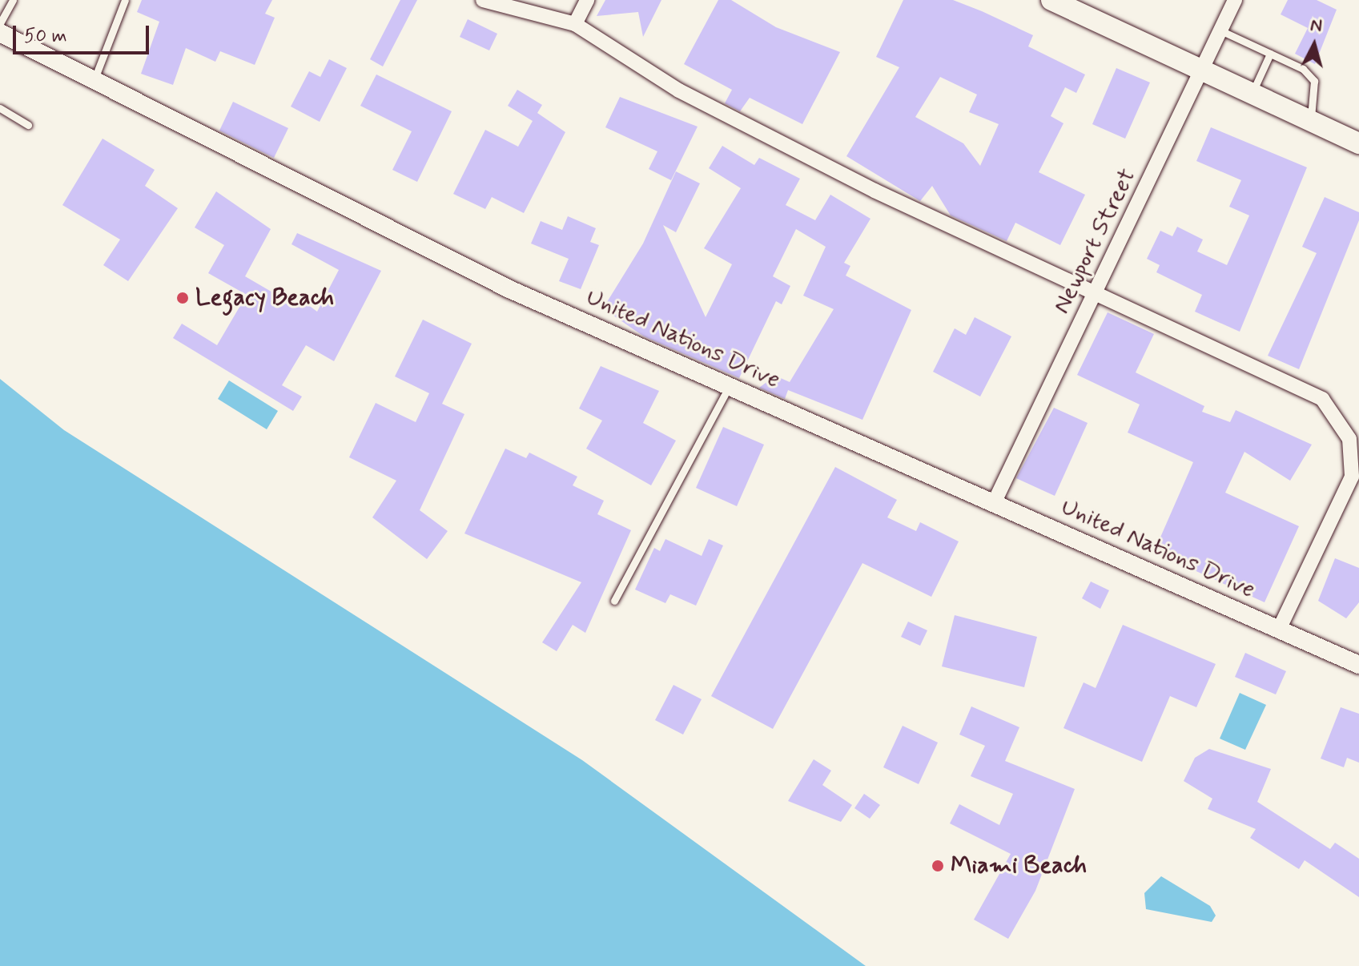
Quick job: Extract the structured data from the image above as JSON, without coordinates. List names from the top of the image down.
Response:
{
  "streets": {
    "street": ["Newport Street", "United Nations Drive"]
  },
  "crossings": [
    ["Newport Street", "United Nations Drive"]
  ],
  "places": ["Legacy Beach", "Miami Beach"],
  "scale_bar": "50 m",
  "north": "top"
}
